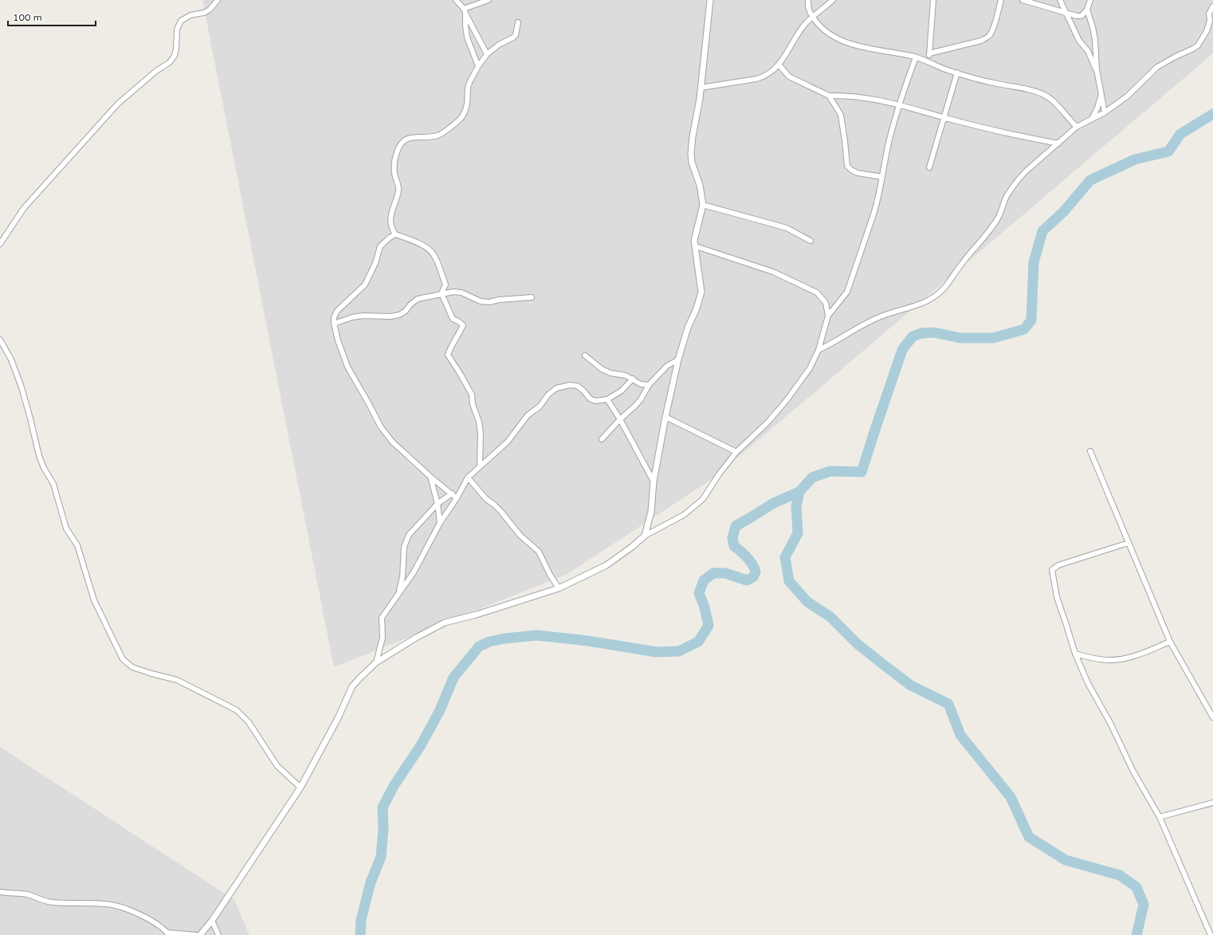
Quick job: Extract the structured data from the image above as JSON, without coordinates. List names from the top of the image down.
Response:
{
  "scale_bar": "100 m"
}
